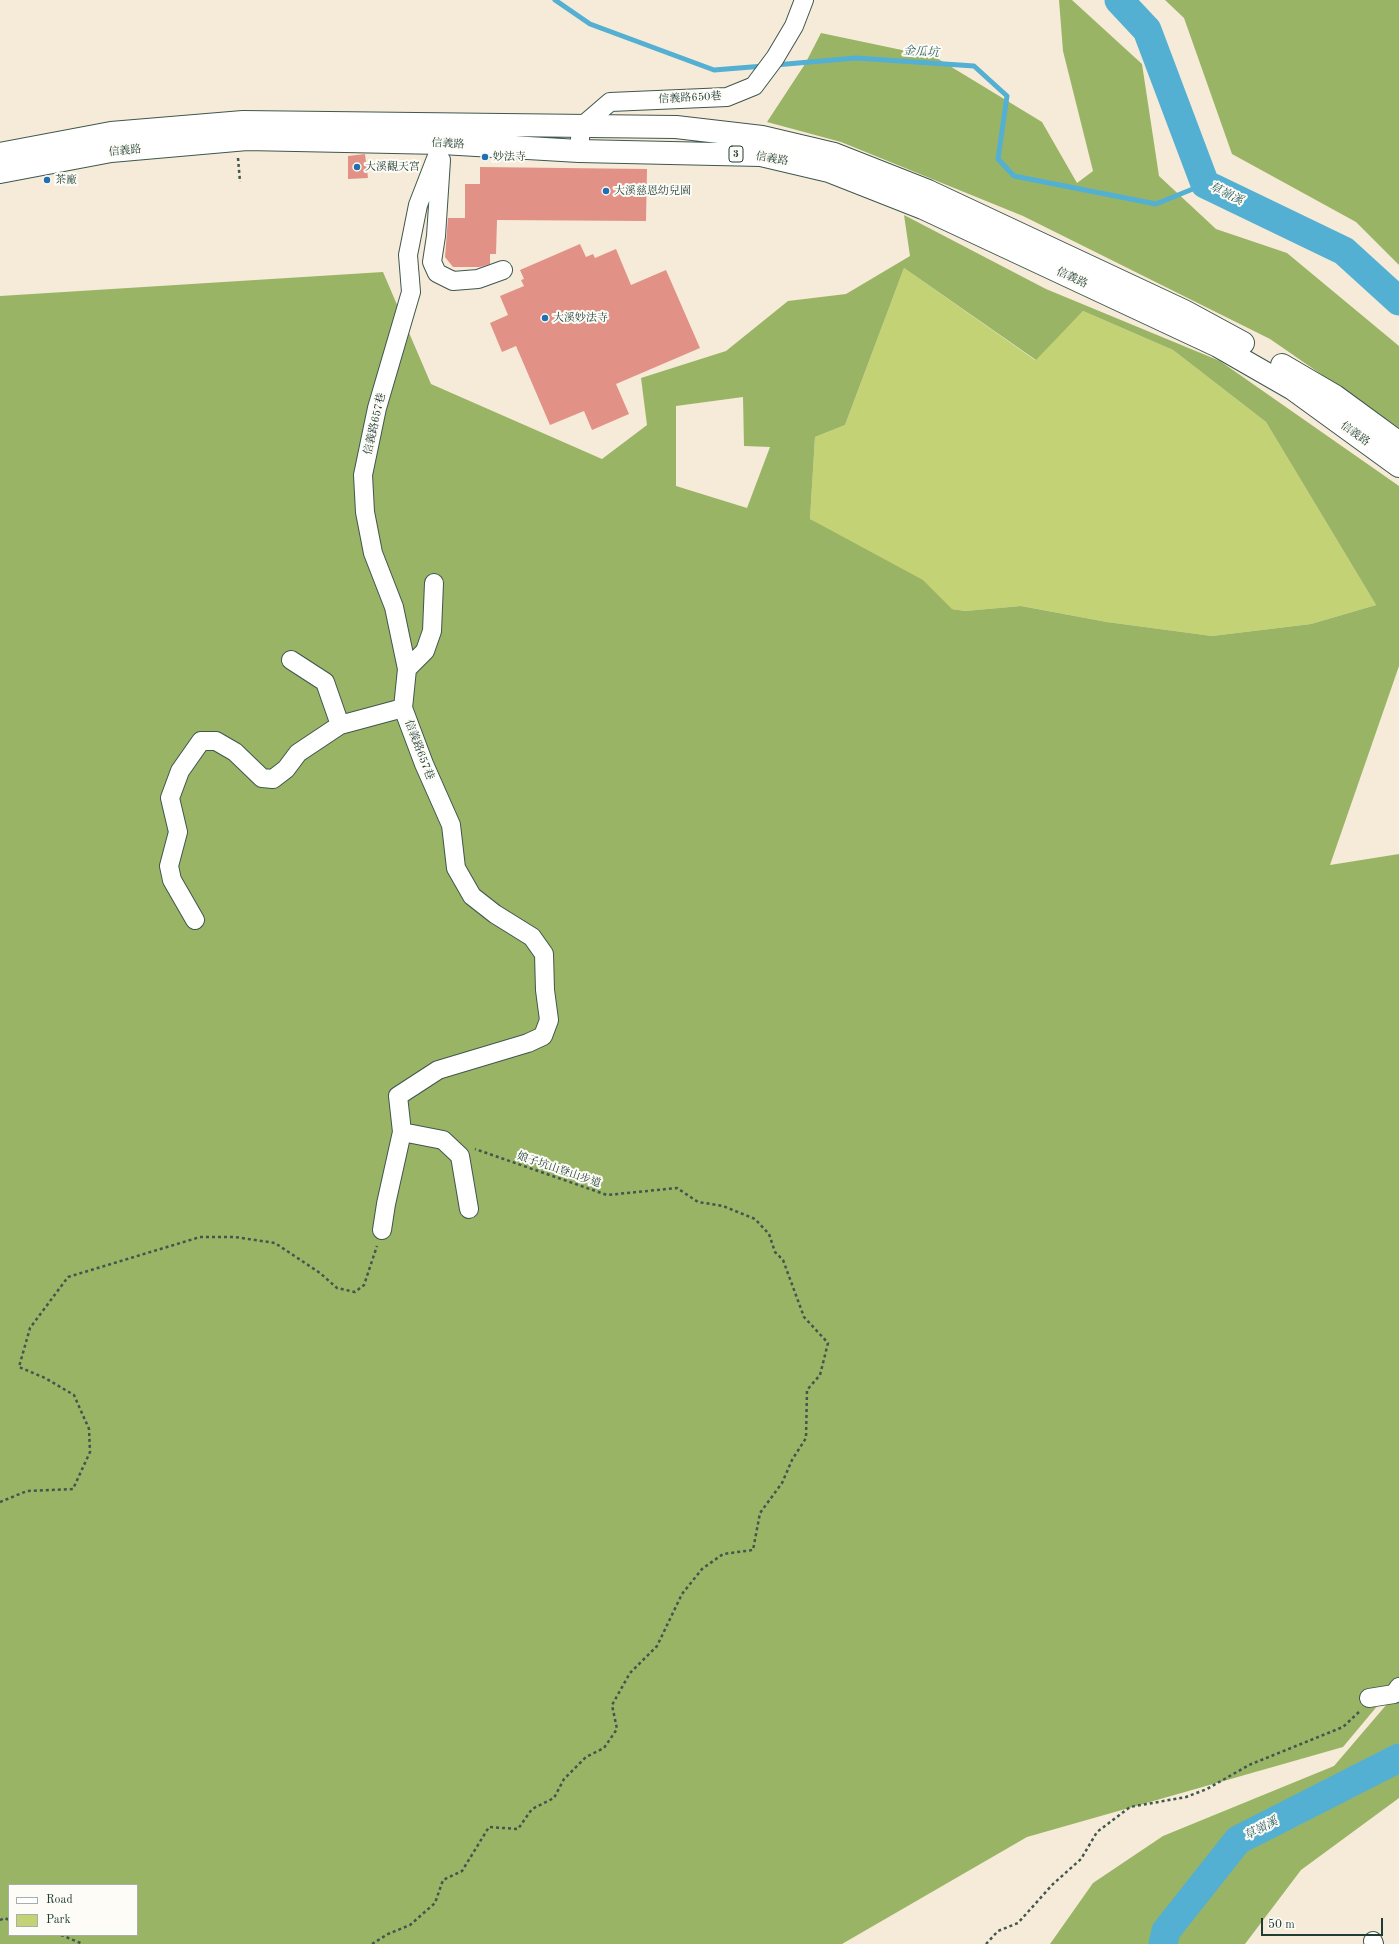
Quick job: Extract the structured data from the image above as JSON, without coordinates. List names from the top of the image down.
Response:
{
  "streets": {
    "main road": ["信義路", "3"],
    "street": ["信義路650巷", "信義路657巷"],
    "path": ["娘子坑山登山步道"]
  },
  "crossings": [
    ["信義路650巷", "信義路"],
    ["信義路", "信義路657巷"]
  ],
  "water": ["金瓜坑", "草嶺溪"],
  "places": [
    "妙法寺",
    "大溪觀天宮",
    "茶廠",
    "大溪慈恩幼兒園",
    "大溪妙法寺"
  ],
  "legend": ["Road", "Park"],
  "scale_bar": "50 m"
}
